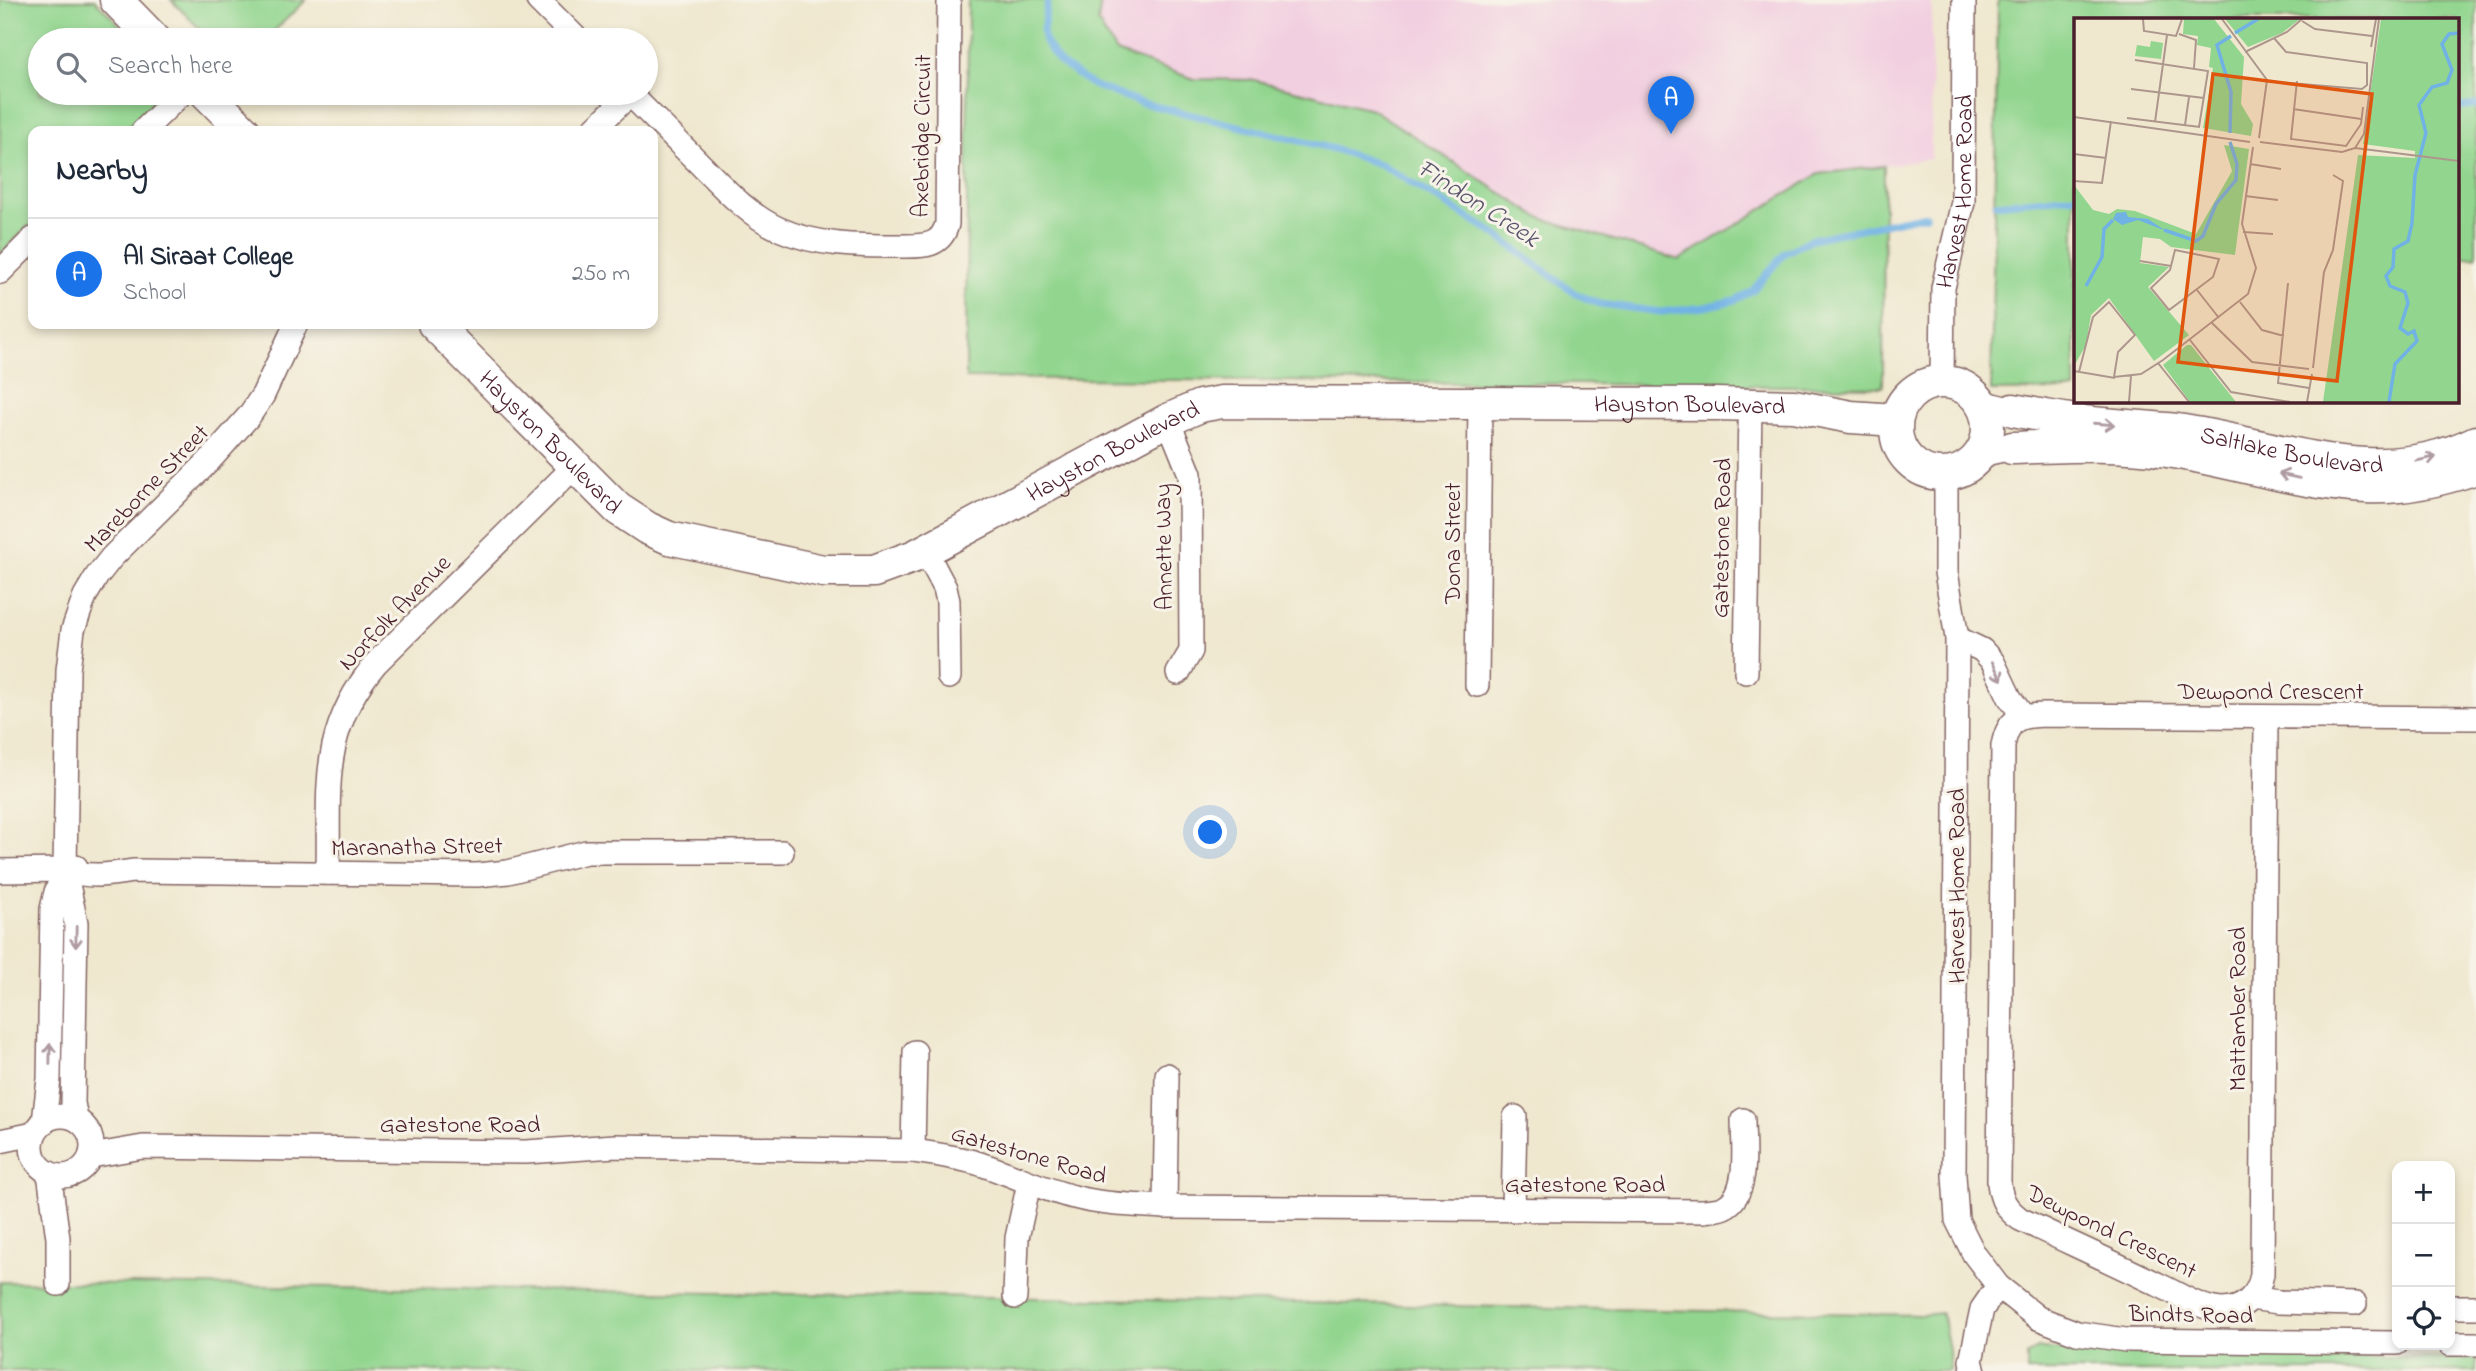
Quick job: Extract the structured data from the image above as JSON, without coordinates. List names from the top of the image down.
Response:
{
  "streets": {
    "street": [
      "Axebridge Circuit",
      "Harvest Home Road",
      "Hayston Boulevard",
      "Saltlake Boulevard",
      "Mareborne Street",
      "Gatestone Road",
      "Dona Street",
      "Annette Way",
      "Norfolk Avenue",
      "Dewpond Crescent",
      "Maranatha Street",
      "Mattamber Road",
      "Bindts Road"
    ]
  },
  "crossings": [
    ["Harvest Home Road", "Hayston Boulevard"],
    ["Harvest Home Road", "Saltlake Boulevard"],
    ["Harvest Home Road", "Bindts Road"],
    ["Hayston Boulevard", "Saltlake Boulevard"],
    ["Hayston Boulevard", "Gatestone Road"],
    ["Hayston Boulevard", "Dona Street"],
    ["Hayston Boulevard", "Annette Way"],
    ["Hayston Boulevard", "Norfolk Avenue"],
    ["Mareborne Street", "Gatestone Road"],
    ["Mareborne Street", "Maranatha Street"],
    ["Norfolk Avenue", "Maranatha Street"],
    ["Dewpond Crescent", "Mattamber Road"]
  ],
  "water": ["Findon Creek"],
  "page": {
    "search": "Search here",
    "pins": "A",
    "heading": "Nearby",
    "list": [
      {
        "mark": "A",
        "name": "Al Siraat College",
        "note": "School",
        "value": "250 m"
      }
    ],
    "map_buttons": ["+", "−"]
  }
}
